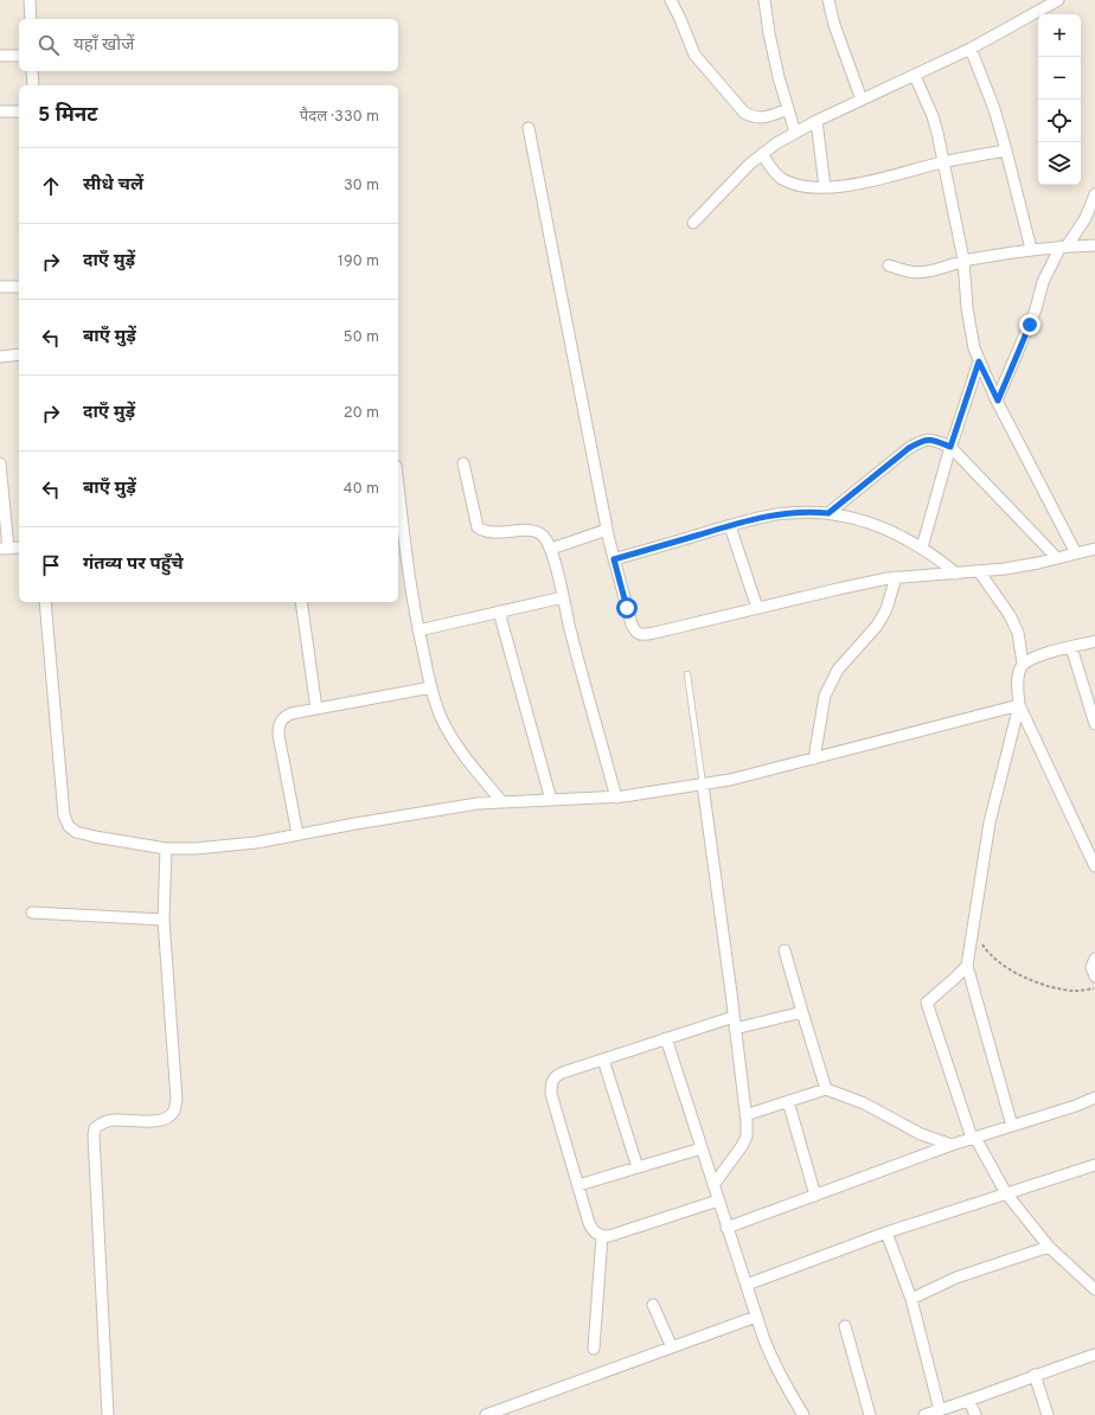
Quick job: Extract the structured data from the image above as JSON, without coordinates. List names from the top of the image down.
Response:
{
  "page": {
    "map_buttons": ["+", "−"],
    "search": "यहाँ खोजें",
    "heading": ["5 मिनट", "पैदल · 330 m"],
    "list": [
      ["सीधे चलें", "30 m"],
      ["दाएँ मुड़ें", "190 m"],
      ["बाएँ मुड़ें", "50 m"],
      ["दाएँ मुड़ें", "20 m"],
      ["बाएँ मुड़ें", "40 m"],
      "गंतव्य पर पहुँचे"
    ]
  }
}
